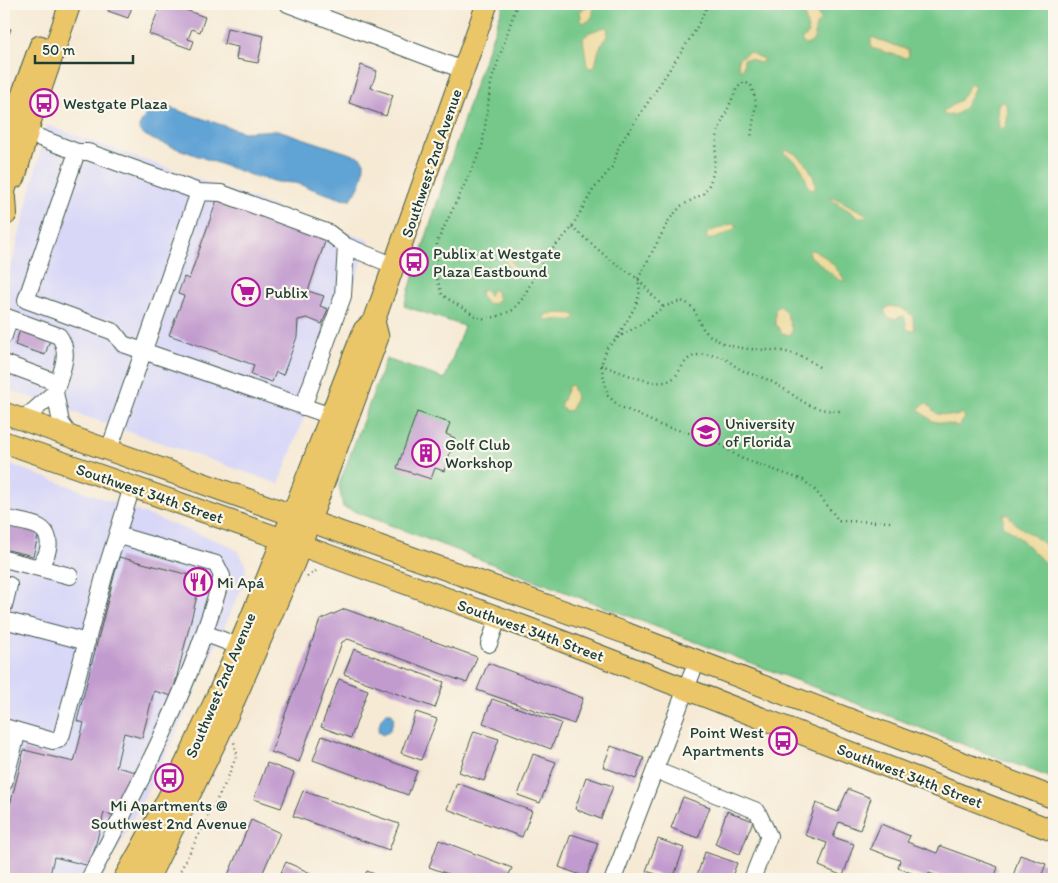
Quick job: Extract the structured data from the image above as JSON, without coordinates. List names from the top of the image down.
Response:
{
  "streets": {
    "main road": ["Southwest 2nd Avenue", "Southwest 34th Street"]
  },
  "crossings": [
    ["Southwest 2nd Avenue", "Southwest 34th Street"]
  ],
  "places": {
    "bus stop": [
      "Westgate Plaza",
      "Publix at Westgate Plaza Eastbound",
      "Point West Apartments",
      "Mi Apartments @ Southwest 2nd Avenue"
    ],
    "supermarket": ["Publix"],
    "school or university": ["University of Florida"],
    "building": ["Golf Club Workshop"],
    "restaurant": ["Mi Apá"]
  },
  "scale_bar": "50 m"
}
